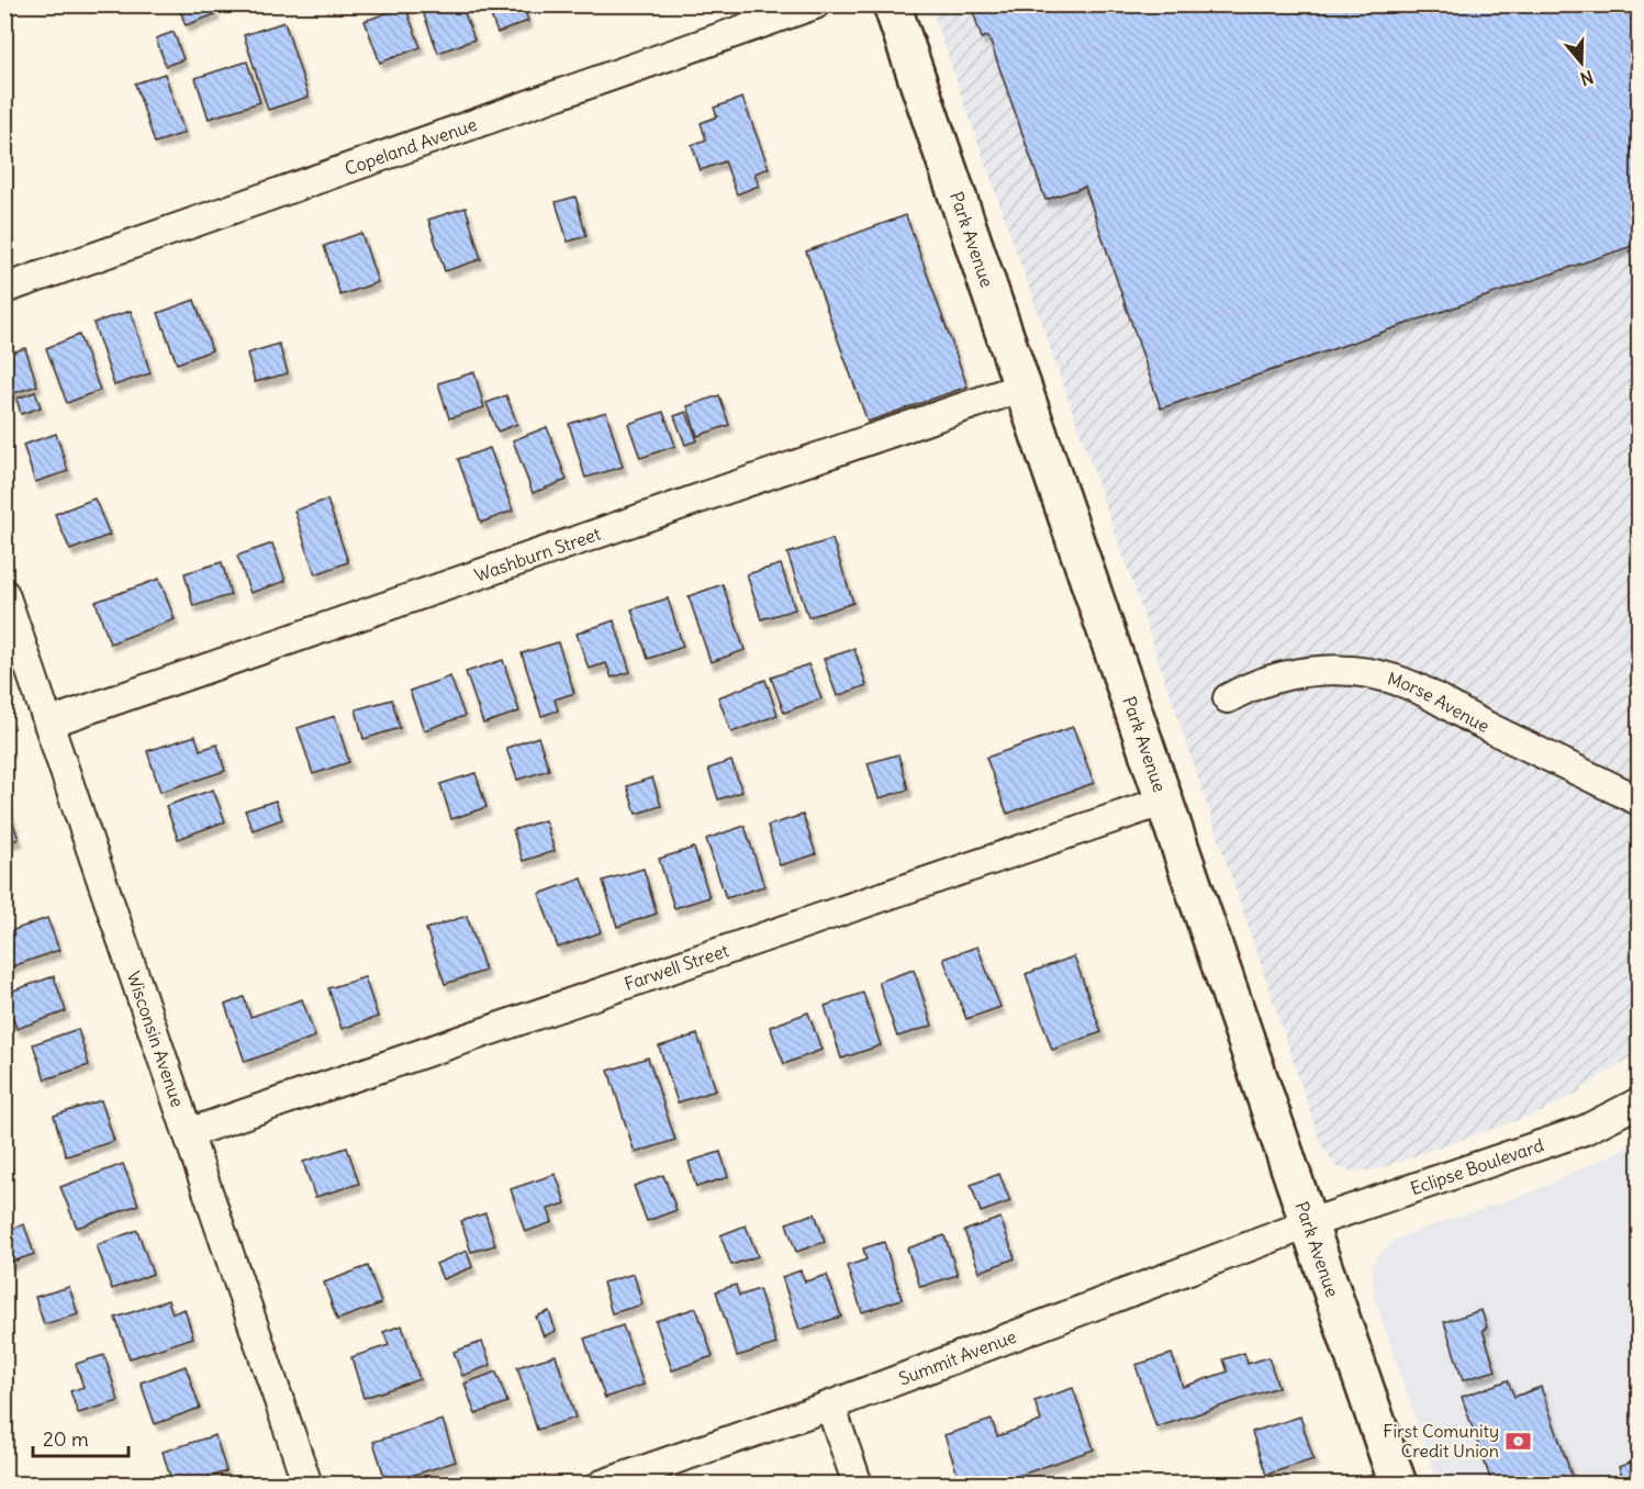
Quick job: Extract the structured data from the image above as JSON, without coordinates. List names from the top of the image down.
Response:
{
  "streets": {
    "street": [
      "Copeland Avenue",
      "Park Avenue",
      "Washburn Street",
      "Morse Avenue",
      "Farwell Street",
      "Wisconsin Avenue",
      "Eclipse Boulevard",
      "Summit Avenue"
    ]
  },
  "crossings": [
    ["Park Avenue", "Washburn Street"],
    ["Park Avenue", "Farwell Street"],
    ["Park Avenue", "Eclipse Boulevard"],
    ["Park Avenue", "Summit Avenue"],
    ["Washburn Street", "Wisconsin Avenue"],
    ["Farwell Street", "Wisconsin Avenue"],
    ["Eclipse Boulevard", "Summit Avenue"]
  ],
  "places": {
    "bank": ["First Comunity Credit Union"]
  },
  "scale_bar": "20 m",
  "north": "bottom"
}
